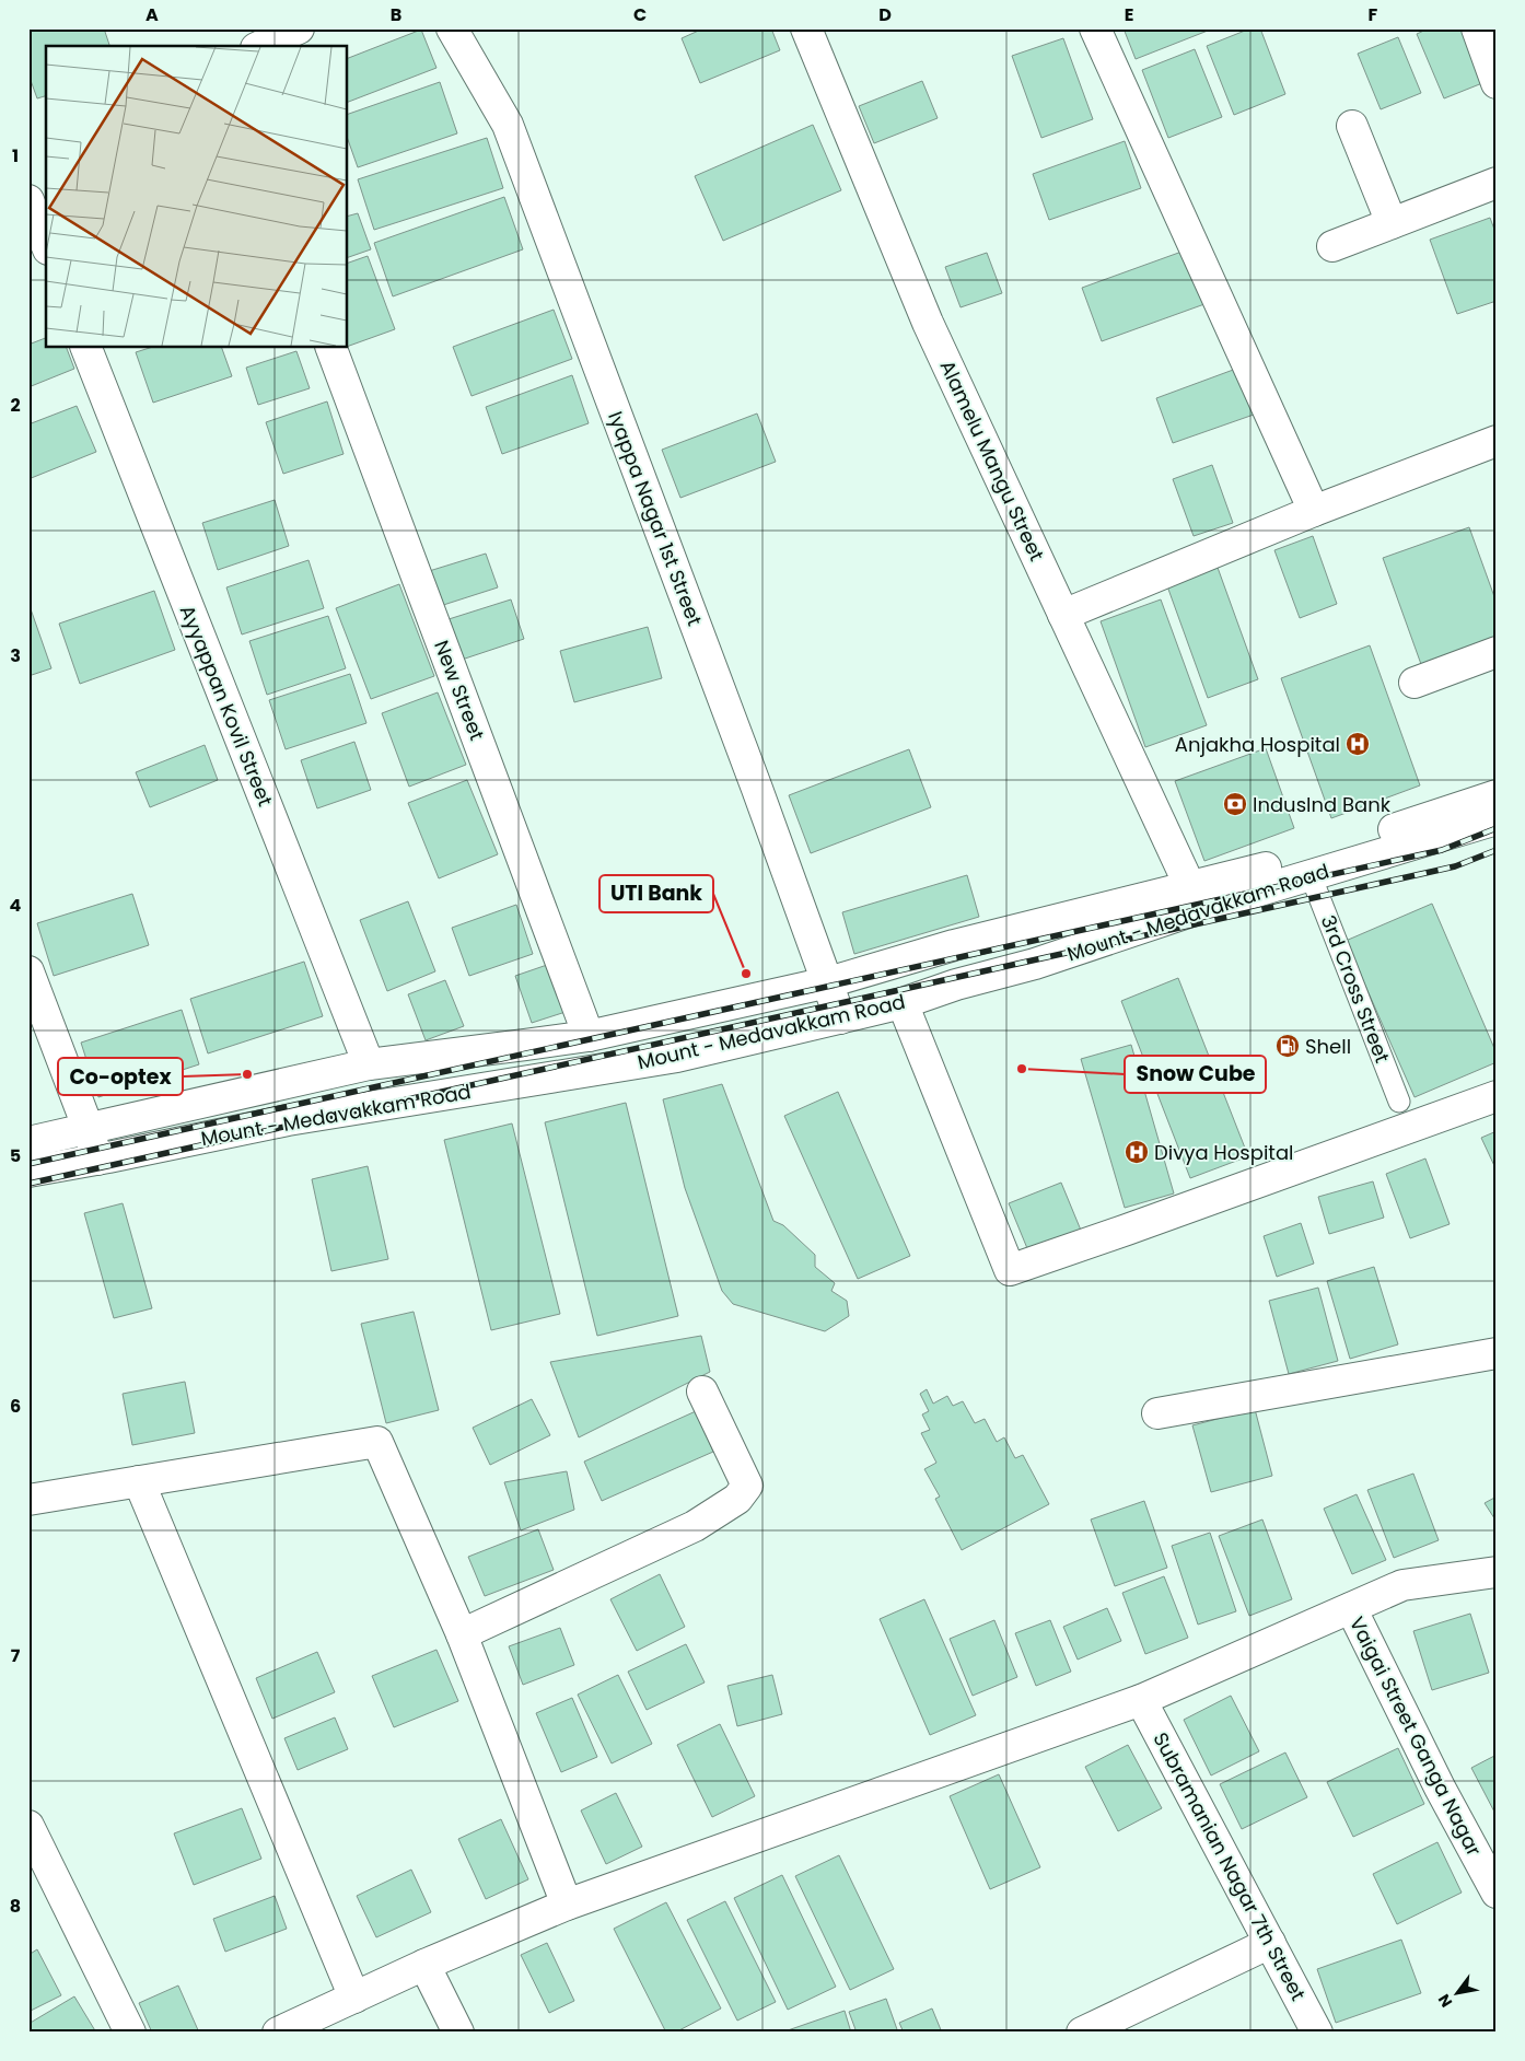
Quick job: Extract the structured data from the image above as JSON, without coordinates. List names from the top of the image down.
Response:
{
  "streets": {
    "street": [
      "Alamelu Mangu Street",
      "Iyappa Nagar 1st Street",
      "New Street",
      "Ayyappan Kovil Street",
      "Mount - Medavakkam Road",
      "Vaigai Street Ganga Nagar",
      "Subramanian Nagar 7th Street"
    ],
    "lane": ["3rd Cross Street"]
  },
  "crossings": [
    ["Alamelu Mangu Street", "Mount - Medavakkam Road"],
    ["Iyappa Nagar 1st Street", "Mount - Medavakkam Road"],
    ["New Street", "Mount - Medavakkam Road"],
    ["Ayyappan Kovil Street", "Mount - Medavakkam Road"],
    ["Mount - Medavakkam Road", "3rd Cross Street"]
  ],
  "places": {
    "hospital": ["Anjakha Hospital", "Divya Hospital"],
    "bank": ["IndusInd Bank"],
    "other": ["UTI Bank", "Snow Cube", "Co-optex"],
    "fuel station": ["Shell"]
  },
  "north": "bottom left",
  "grid": {
    "columns": [
      "A",
      "B",
      "C",
      "D",
      "E",
      "F"
    ],
    "rows": [
      "1",
      "2",
      "3",
      "4",
      "5",
      "6",
      "7",
      "8"
    ]
  }
}
